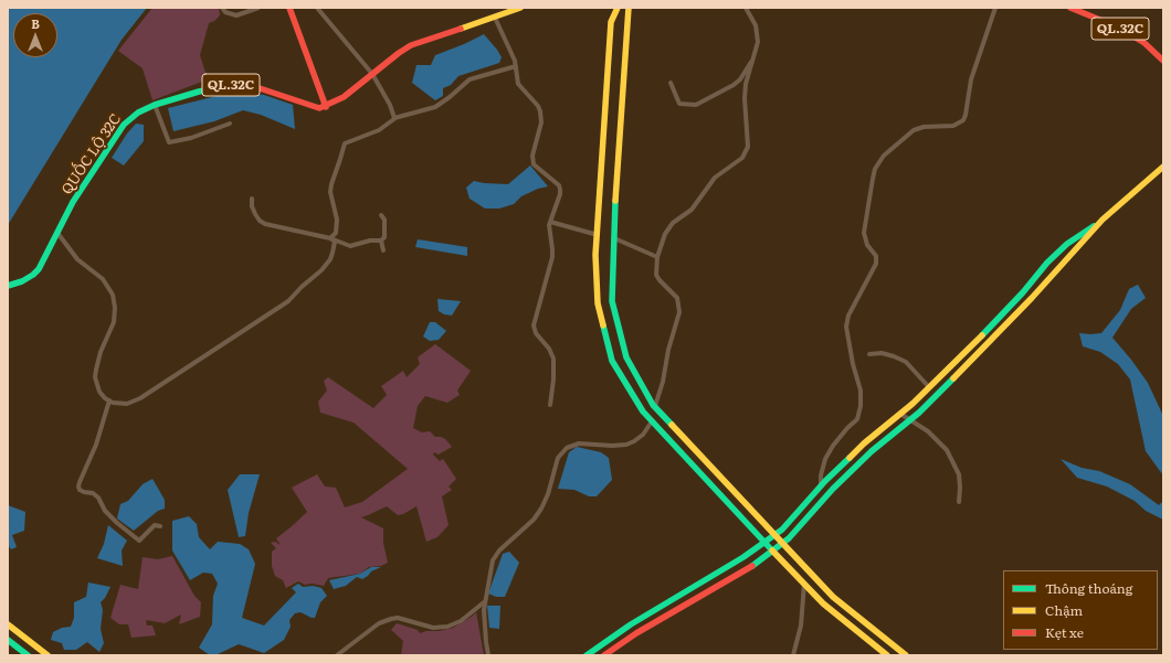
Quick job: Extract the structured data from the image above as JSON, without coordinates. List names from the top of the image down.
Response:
{
  "streets": {
    "main road": ["QL.32C", "QUỐC LỘ 32C"]
  },
  "legend": ["Thông thoáng", "Chậm", "Kẹt xe"],
  "north": "top"
}
